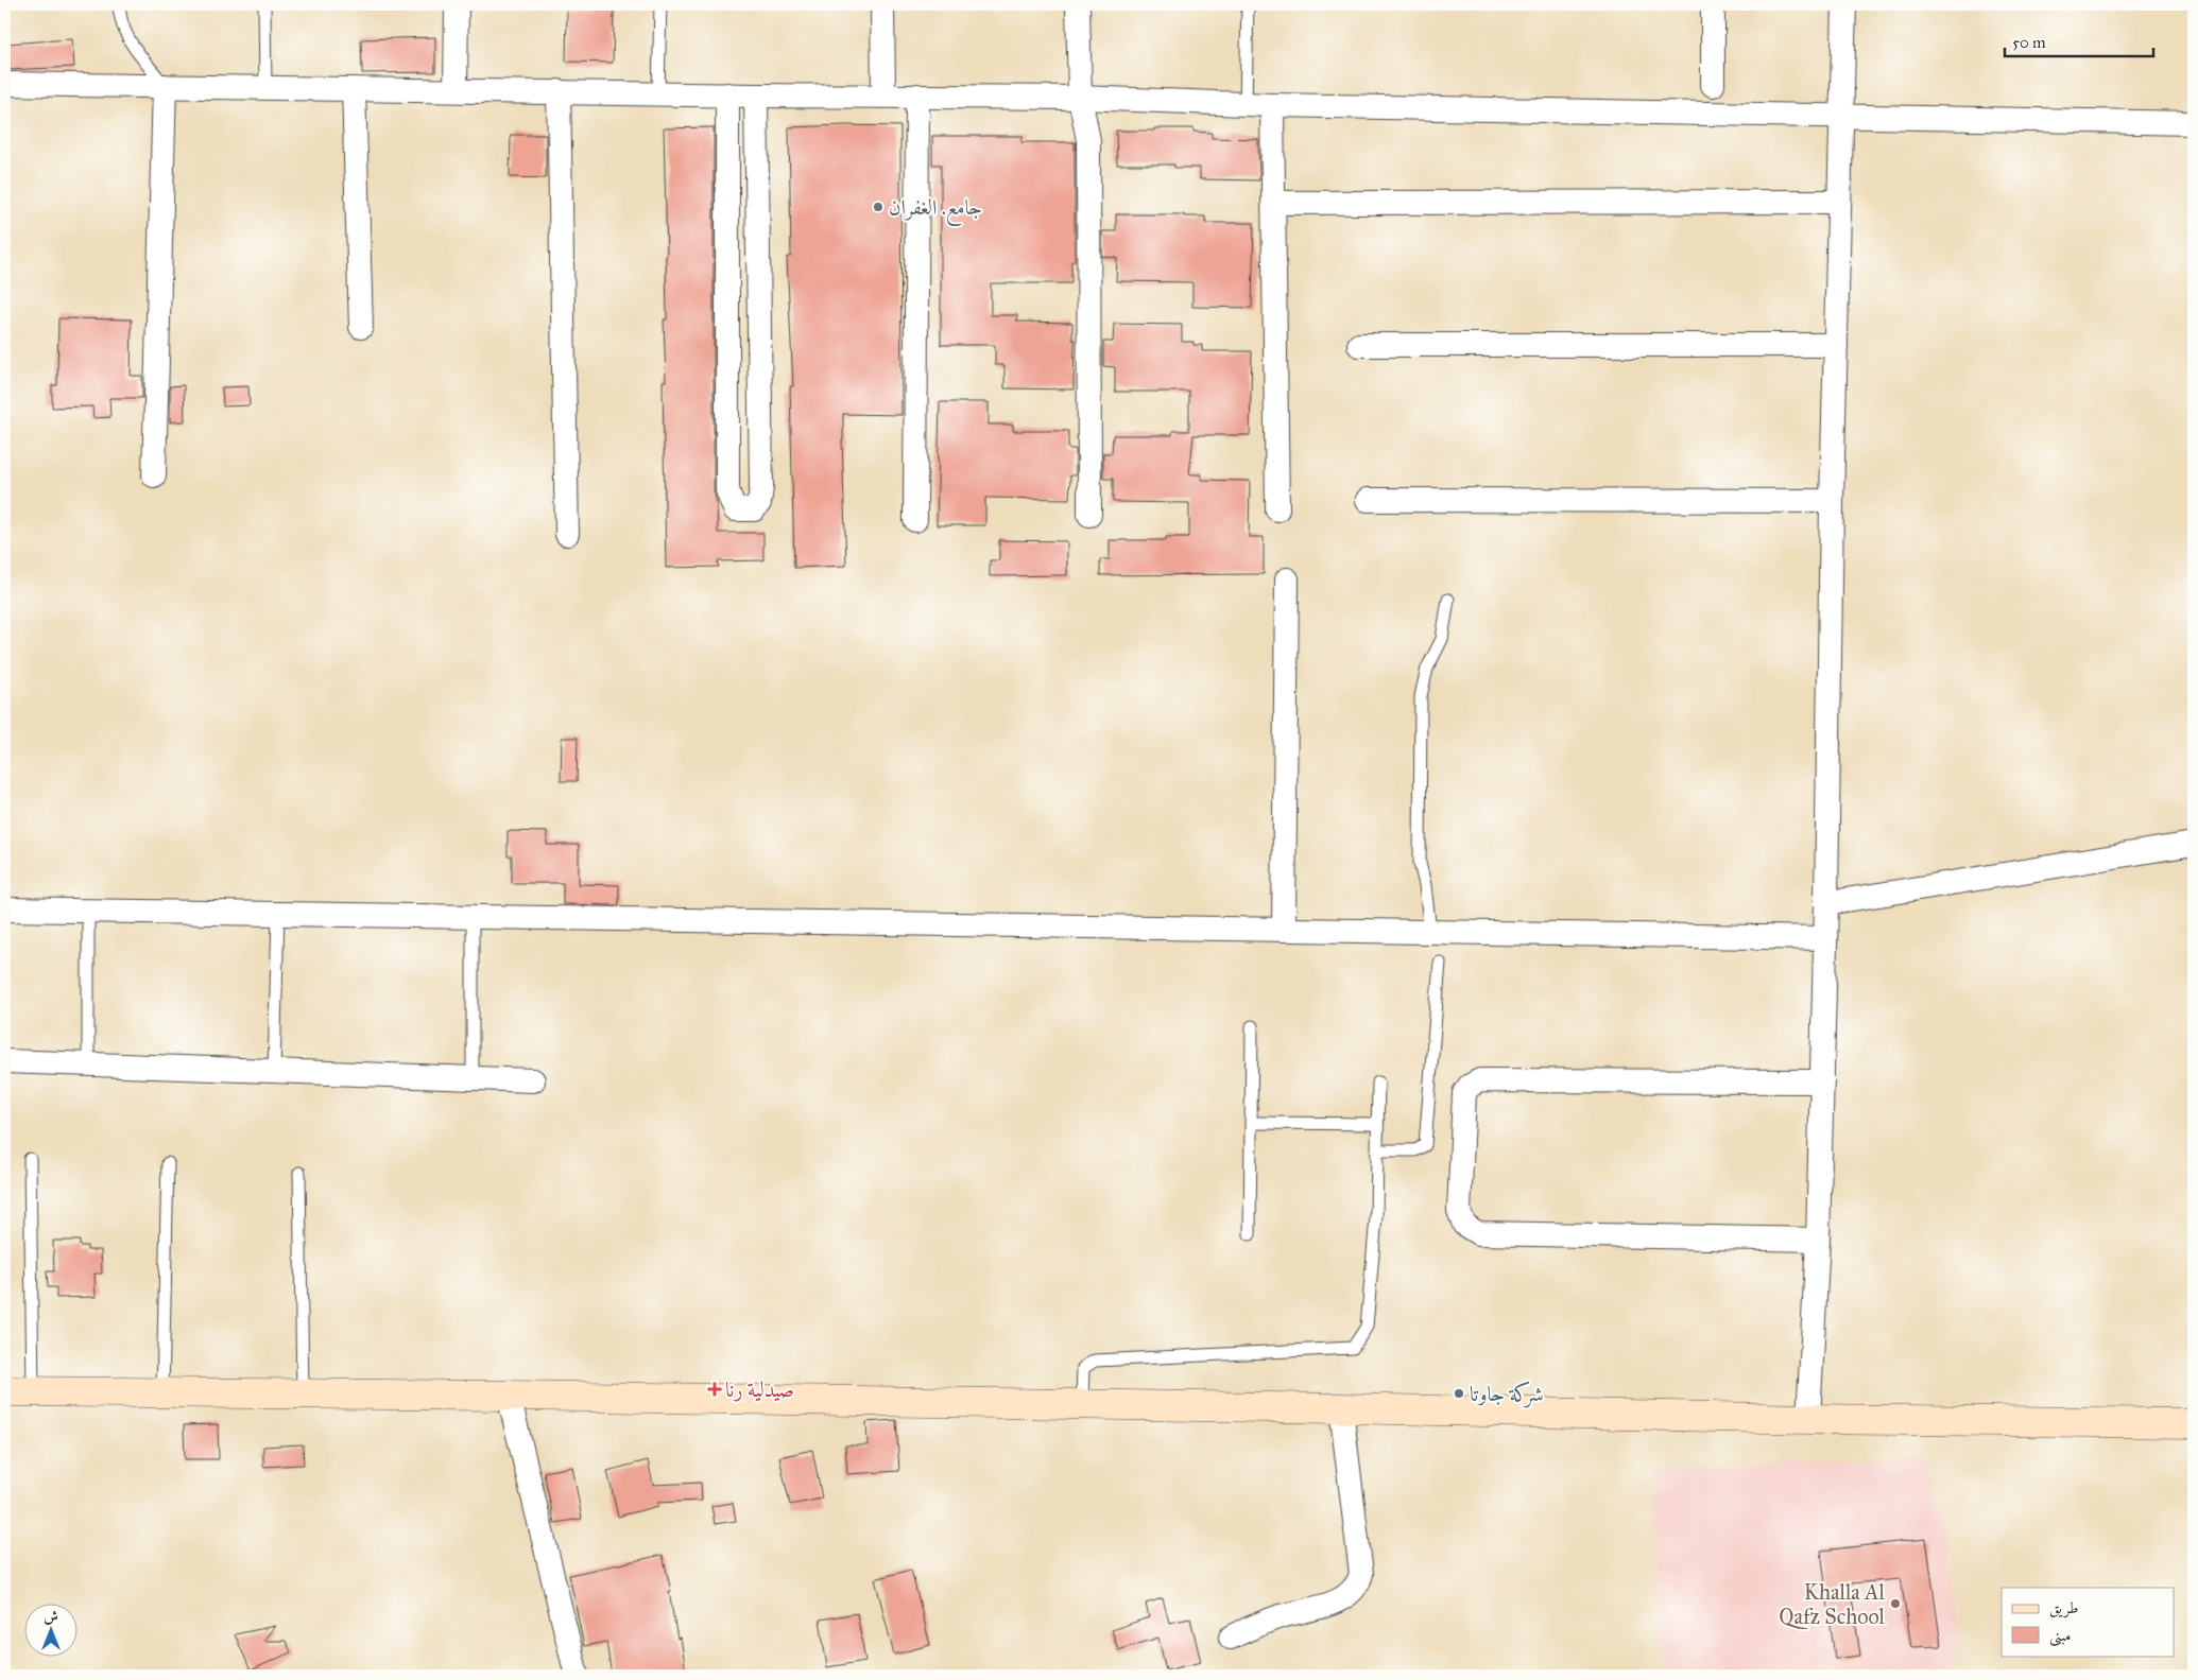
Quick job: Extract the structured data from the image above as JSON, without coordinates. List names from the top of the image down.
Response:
{
  "places": {
    "other": ["جامع. الغفران", "شركة جاوتا", "Khalla Al Qafz School"],
    "health": ["صيدلية رنا"]
  },
  "legend": ["طريق", "مبنى"],
  "scale_bar": "50 m",
  "north": "top"
}
